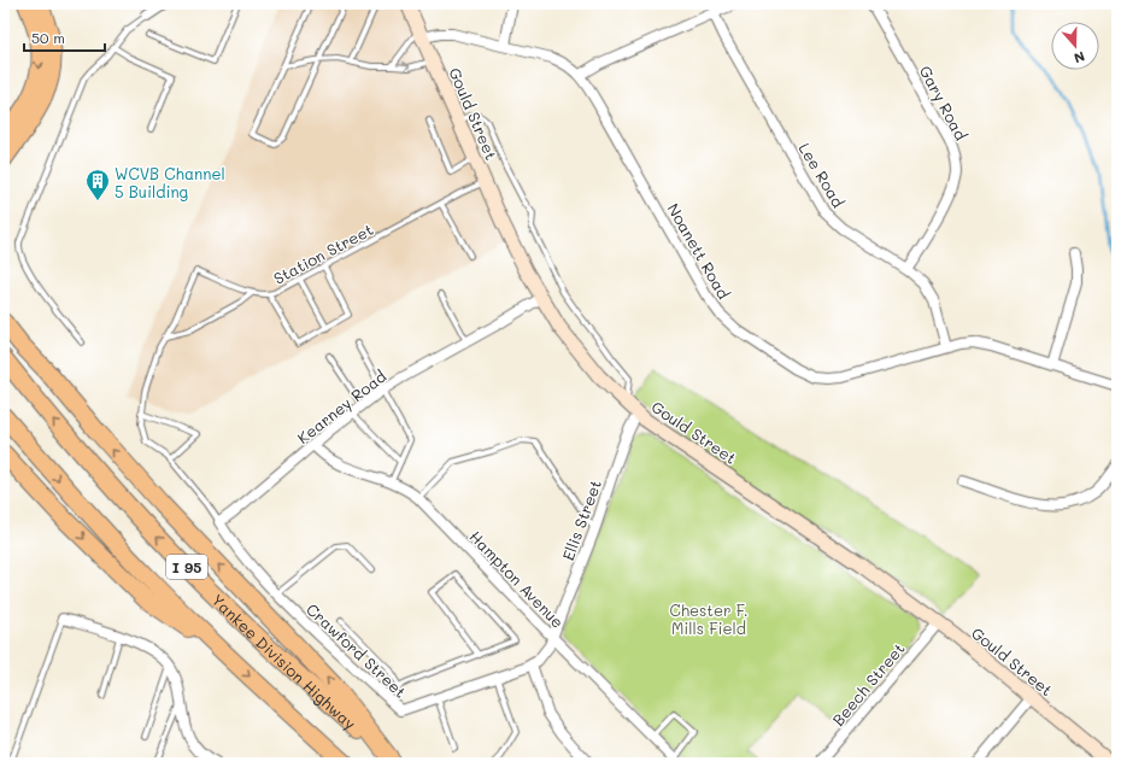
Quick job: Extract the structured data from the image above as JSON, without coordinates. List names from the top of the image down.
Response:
{
  "streets": {
    "highway": ["I 95", "Yankee Division Highway"],
    "main road": ["Gould Street"],
    "street": [
      "Gary Road",
      "Lee Road",
      "Noanett Road",
      "Kearney Road",
      "Ellis Street",
      "Hampton Avenue",
      "Crawford Street",
      "Beech Street"
    ],
    "lane": ["Station Street"]
  },
  "crossings": [
    ["Gary Road", "Lee Road"],
    ["Gould Street", "Noanett Road"],
    ["Gould Street", "Station Street"],
    ["Gould Street", "Kearney Road"],
    ["Gould Street", "Ellis Street"],
    ["Gould Street", "Beech Street"],
    ["Lee Road", "Noanett Road"],
    ["Station Street", "Kearney Road"],
    ["Station Street", "Crawford Street"],
    ["Kearney Road", "Hampton Avenue"],
    ["Kearney Road", "Crawford Street"],
    ["Ellis Street", "Hampton Avenue"],
    ["Ellis Street", "Crawford Street"],
    ["Hampton Avenue", "Crawford Street"]
  ],
  "parks": ["Chester F. Mills Field"],
  "places": {
    "building": ["WCVB Channel 5 Building"]
  },
  "scale_bar": "50 m",
  "north": "bottom"
}
